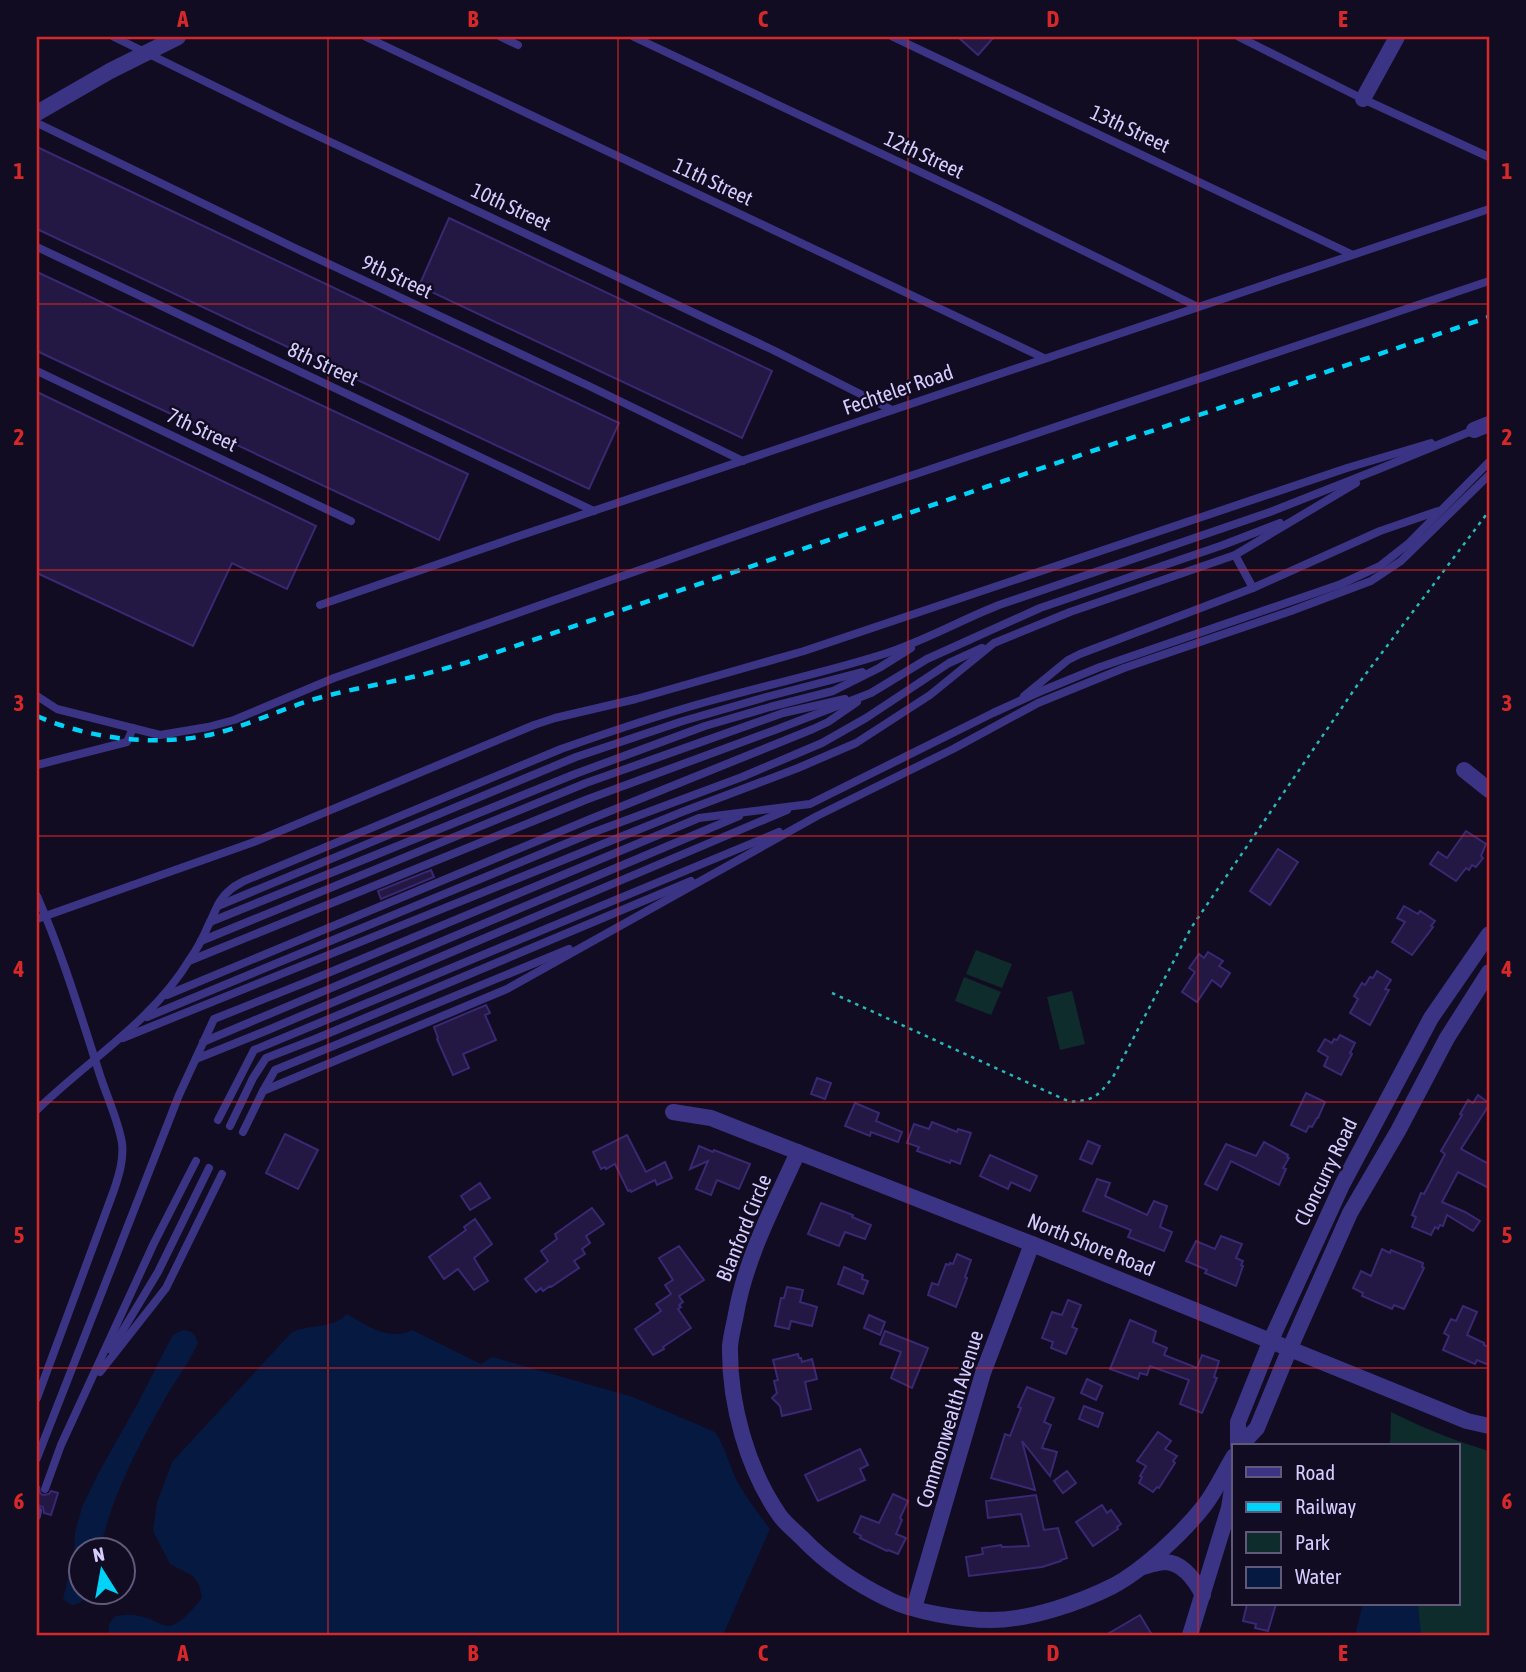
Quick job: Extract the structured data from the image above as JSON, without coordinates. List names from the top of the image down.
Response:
{
  "streets": {
    "street": [
      "Cloncurry Road",
      "Blanford Circle",
      "North Shore Road",
      "Commonwealth Avenue"
    ],
    "lane": [
      "13th Street",
      "12th Street",
      "11th Street",
      "10th Street",
      "9th Street",
      "8th Street",
      "Fechteler Road",
      "7th Street"
    ]
  },
  "crossings": [
    ["13th Street", "Fechteler Road"],
    ["12th Street", "Fechteler Road"],
    ["11th Street", "Fechteler Road"],
    ["10th Street", "Fechteler Road"],
    ["9th Street", "Fechteler Road"],
    ["8th Street", "Fechteler Road"],
    ["Cloncurry Road", "North Shore Road"],
    ["Blanford Circle", "North Shore Road"],
    ["Blanford Circle", "Commonwealth Avenue"],
    ["North Shore Road", "Commonwealth Avenue"]
  ],
  "legend": [
    "Road",
    "Railway",
    "Park",
    "Water"
  ],
  "north": "top",
  "grid": {
    "columns": [
      "A",
      "B",
      "C",
      "D",
      "E"
    ],
    "rows": [
      "1",
      "2",
      "3",
      "4",
      "5",
      "6"
    ]
  }
}
